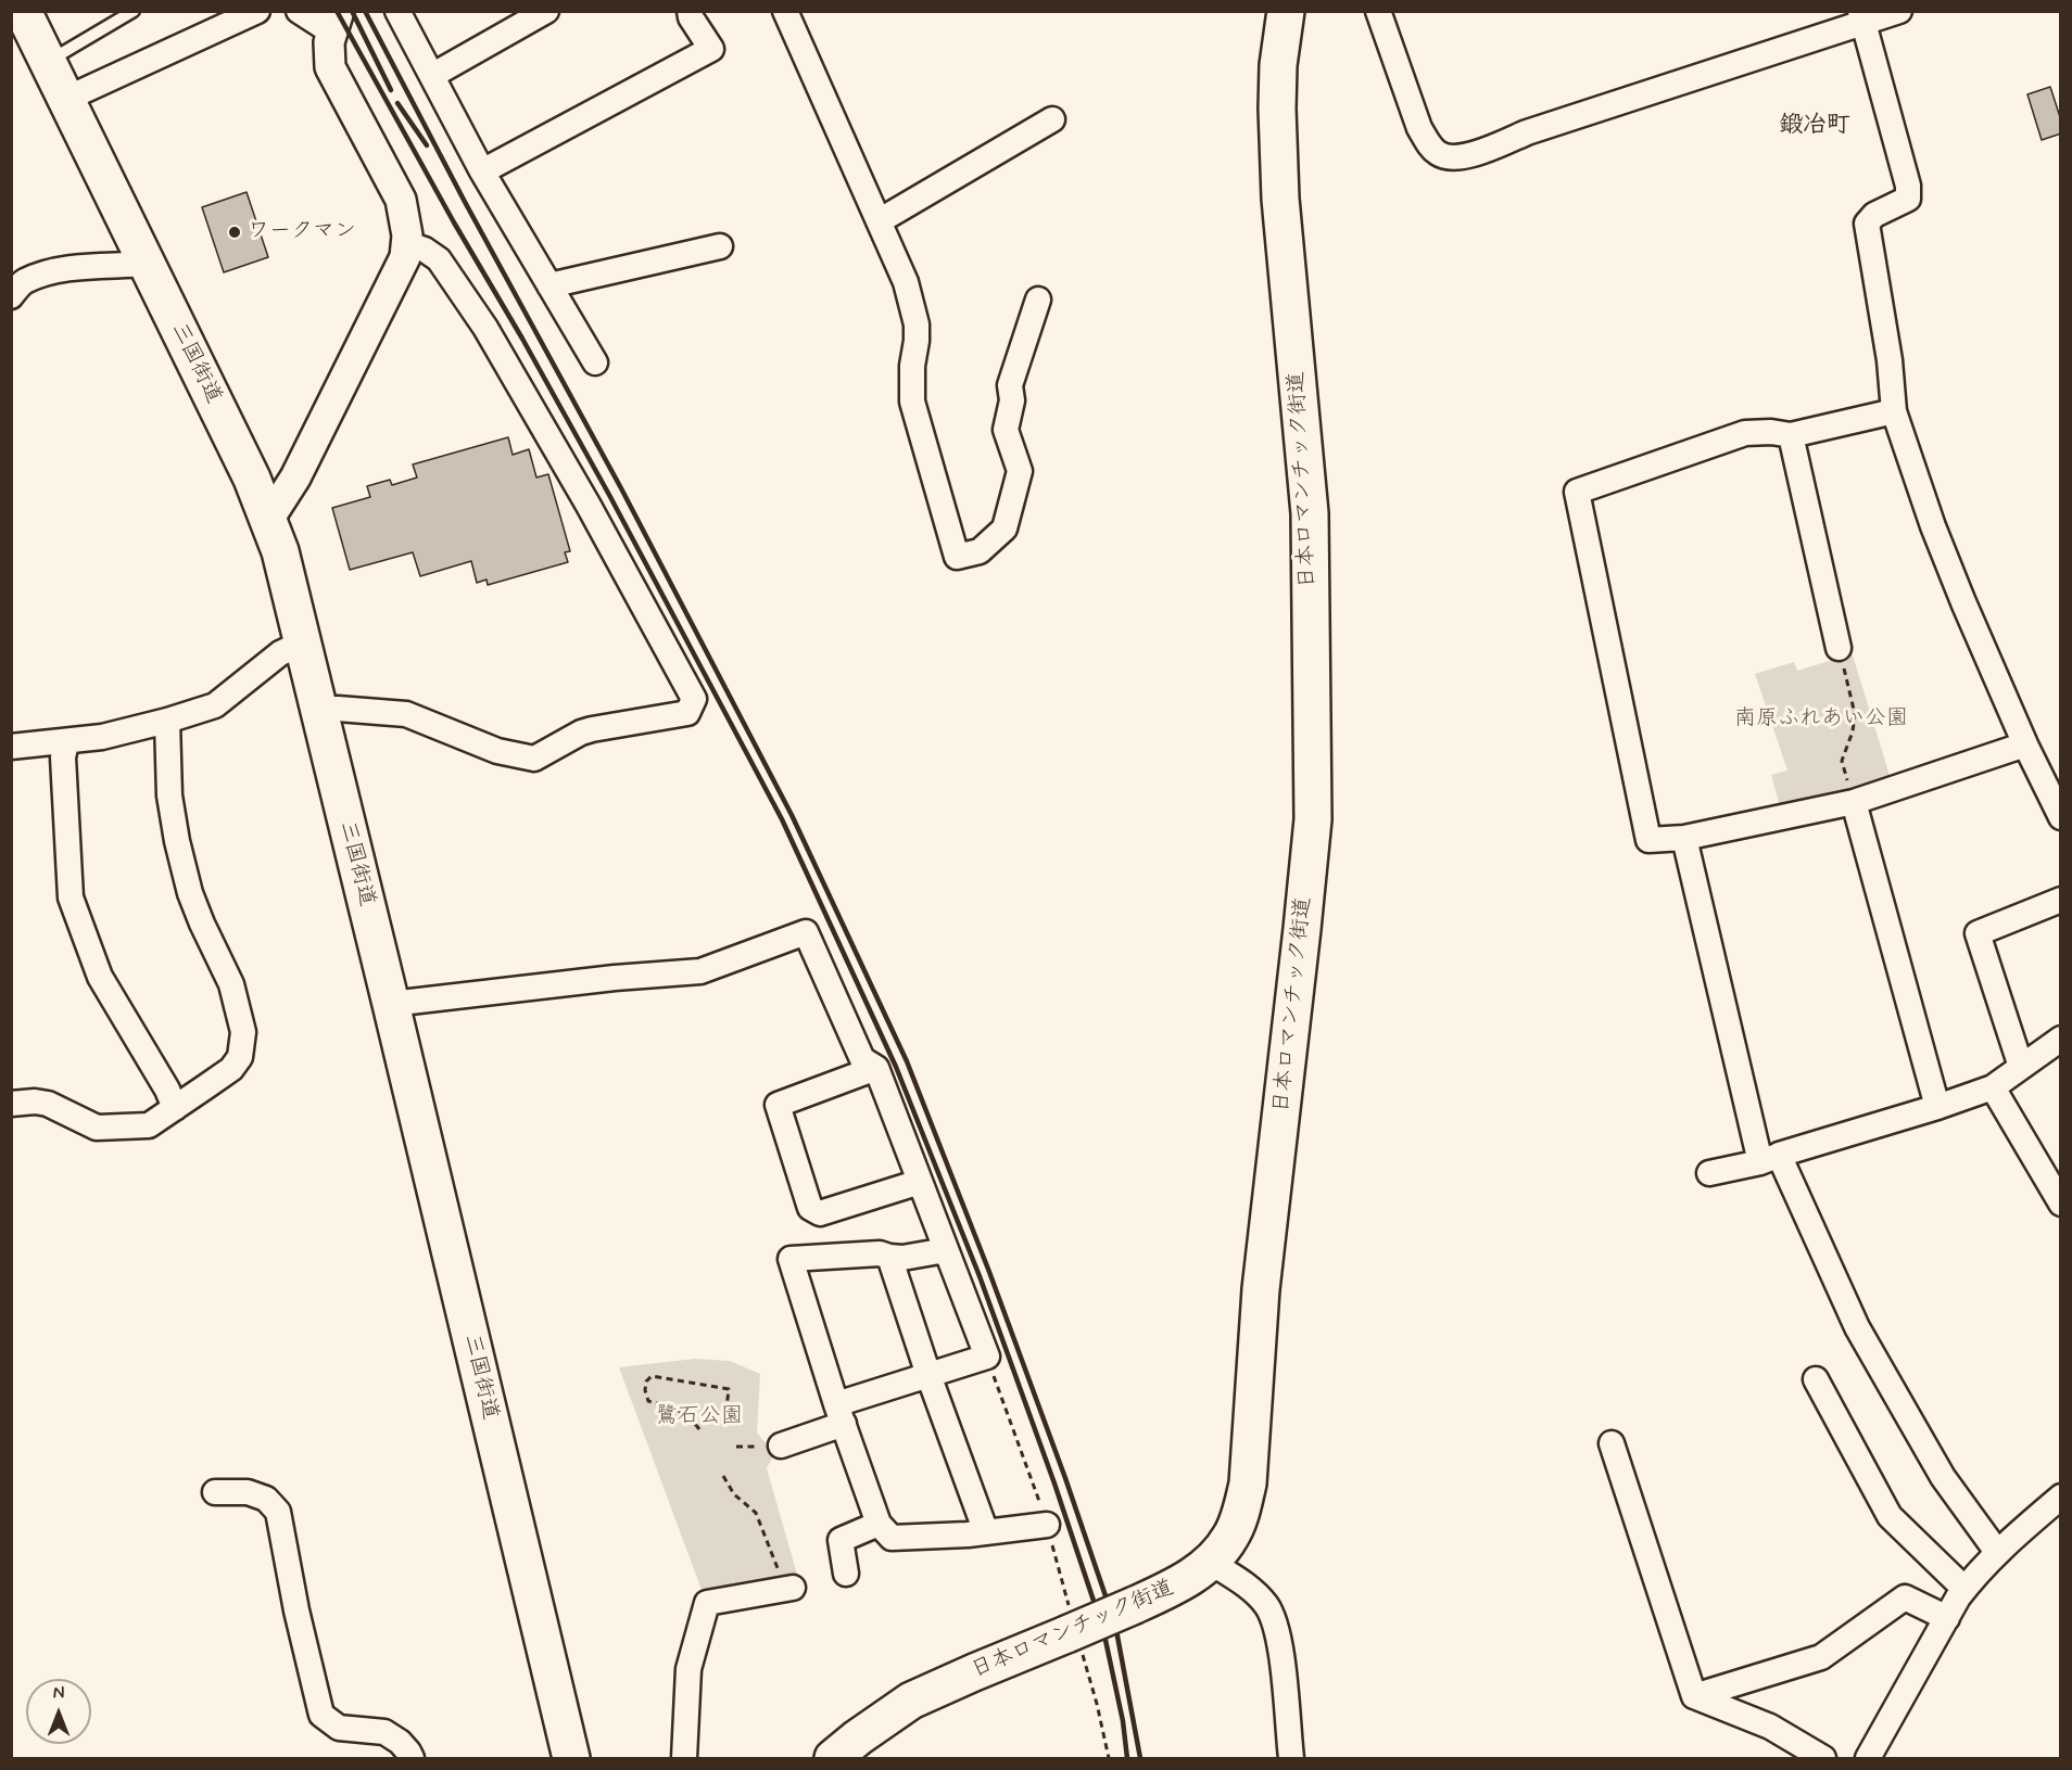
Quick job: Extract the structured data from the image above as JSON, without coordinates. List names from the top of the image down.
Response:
{
  "streets": {
    "highway": ["三国街道", "日本ロマンチック街道"]
  },
  "districts": ["鍛冶町"],
  "parks": ["南原ふれあい公園", "鷺石公園"],
  "places": ["ワークマン"],
  "north": "top"
}
